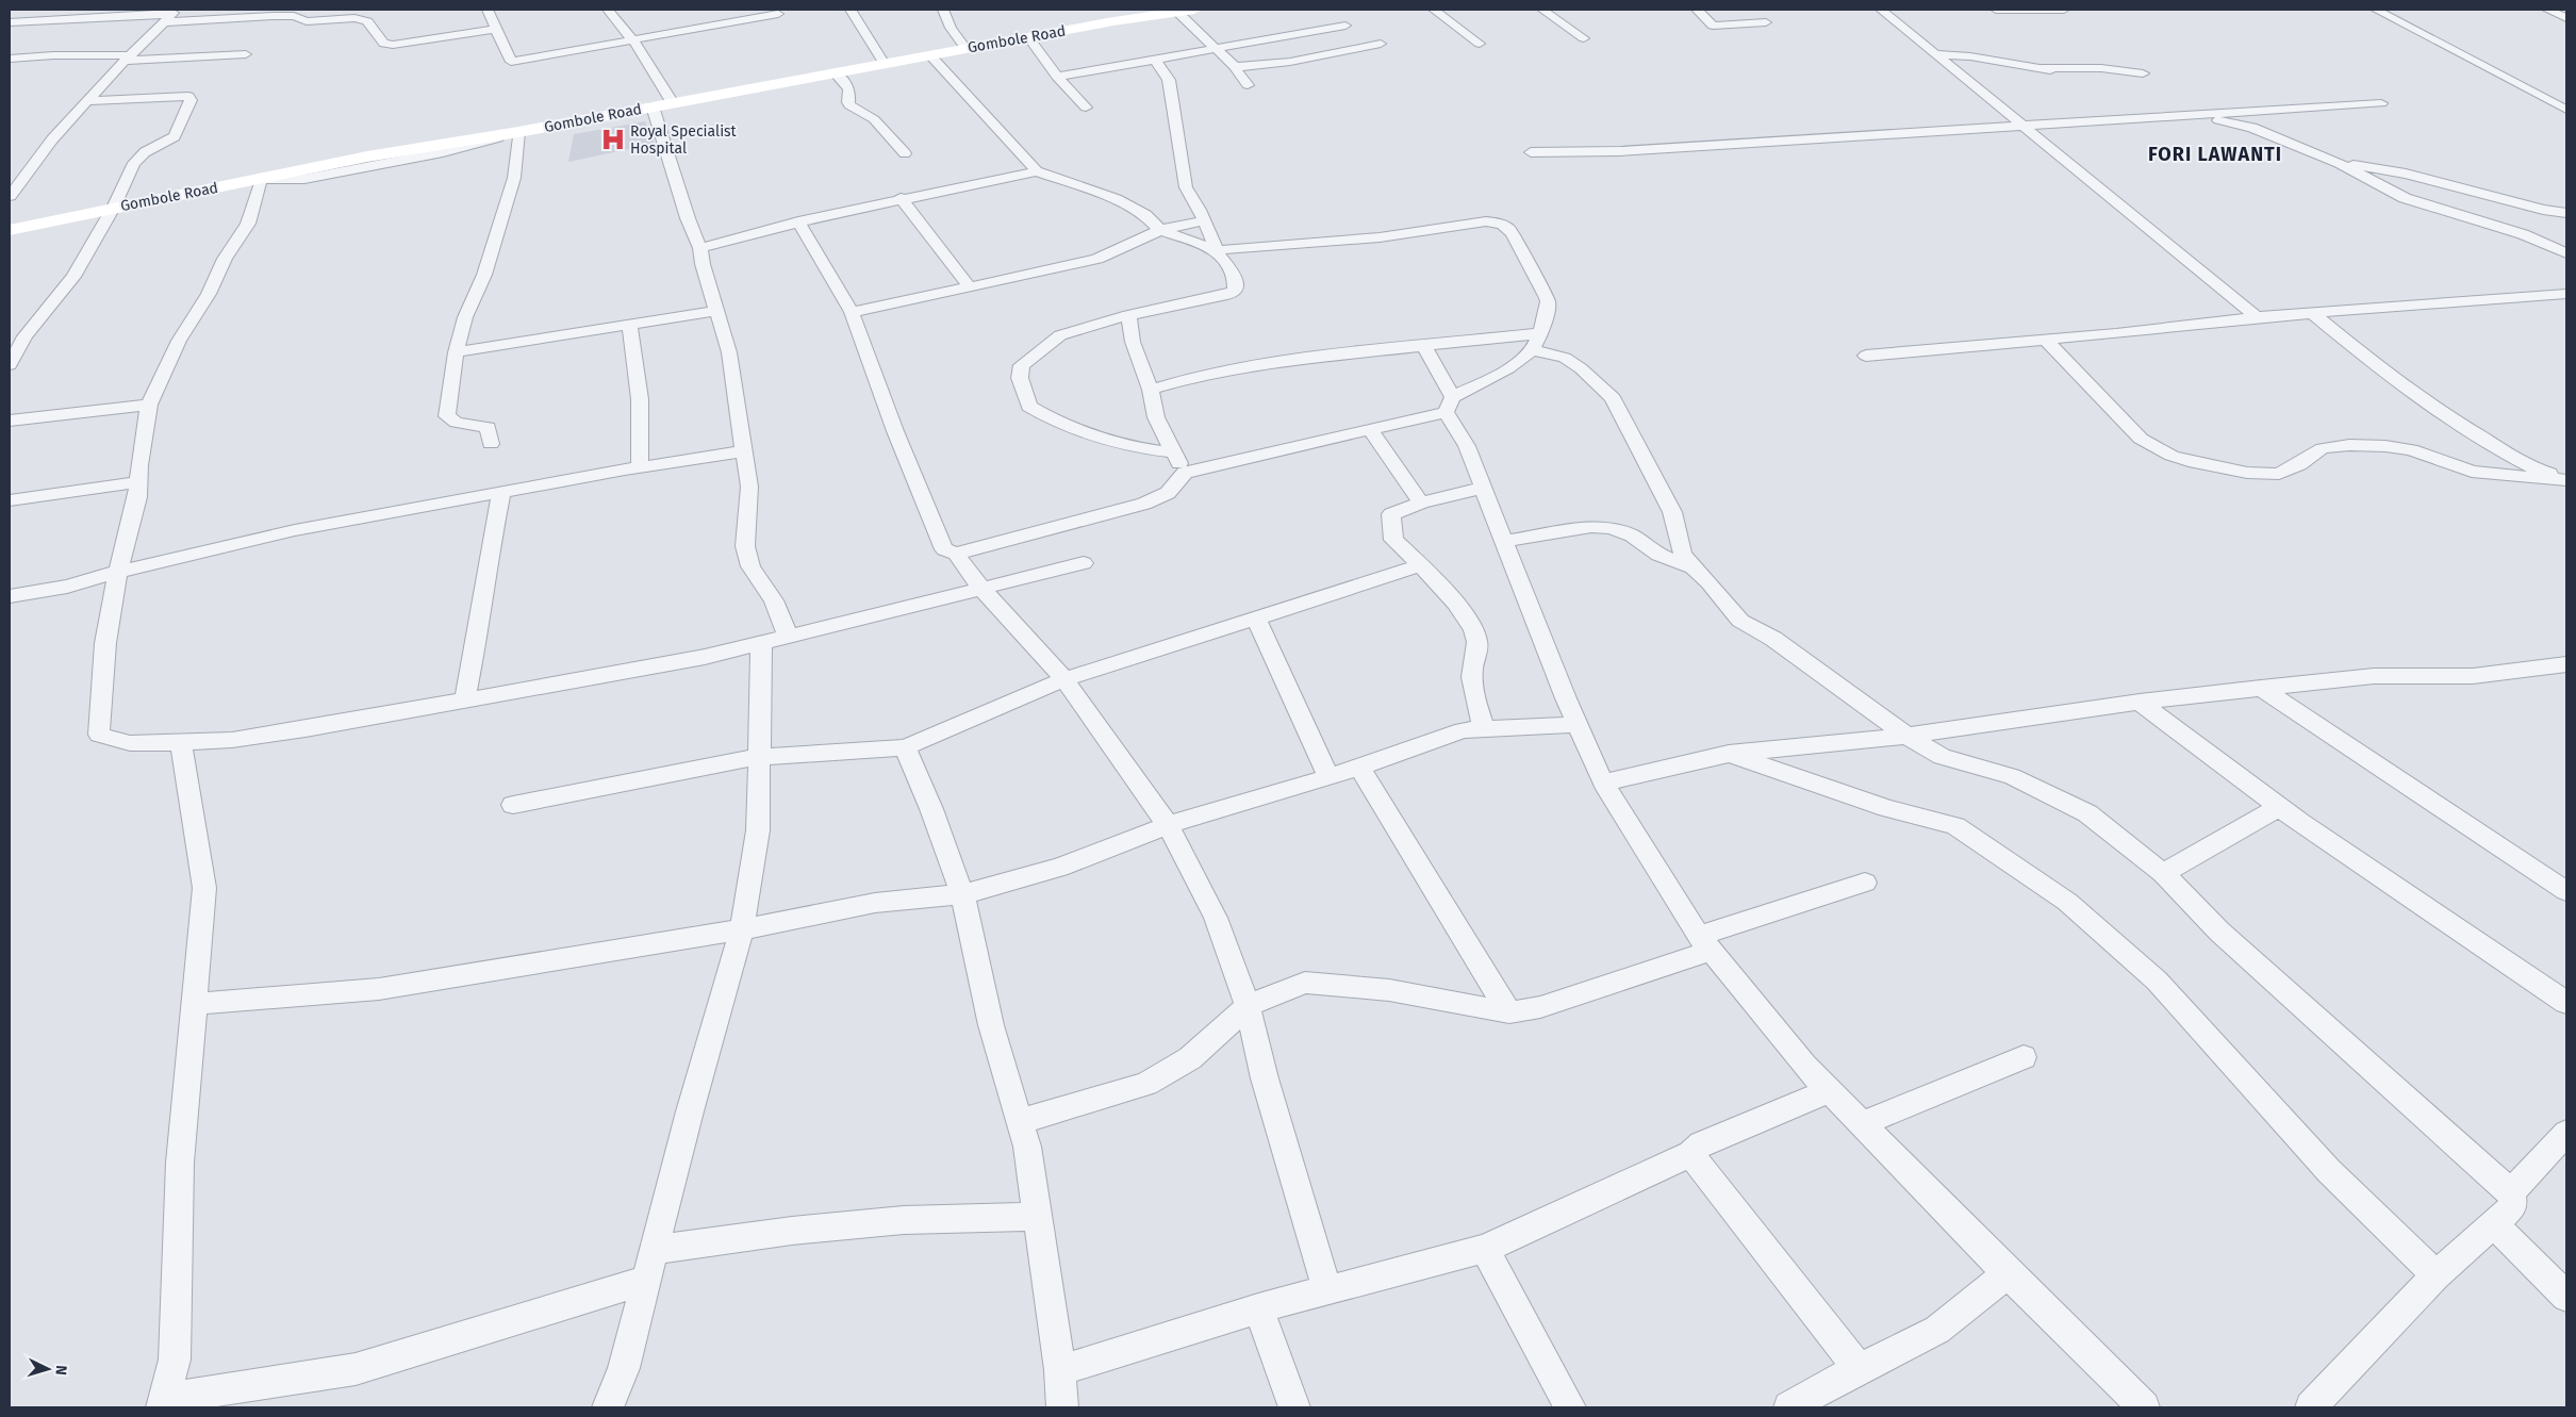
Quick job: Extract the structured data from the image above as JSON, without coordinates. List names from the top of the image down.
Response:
{
  "streets": {
    "street": ["Gombole Road"]
  },
  "districts": ["FORI LAWANTI"],
  "places": {
    "hospital": ["Royal Specialist Hospital"]
  },
  "north": "right"
}
